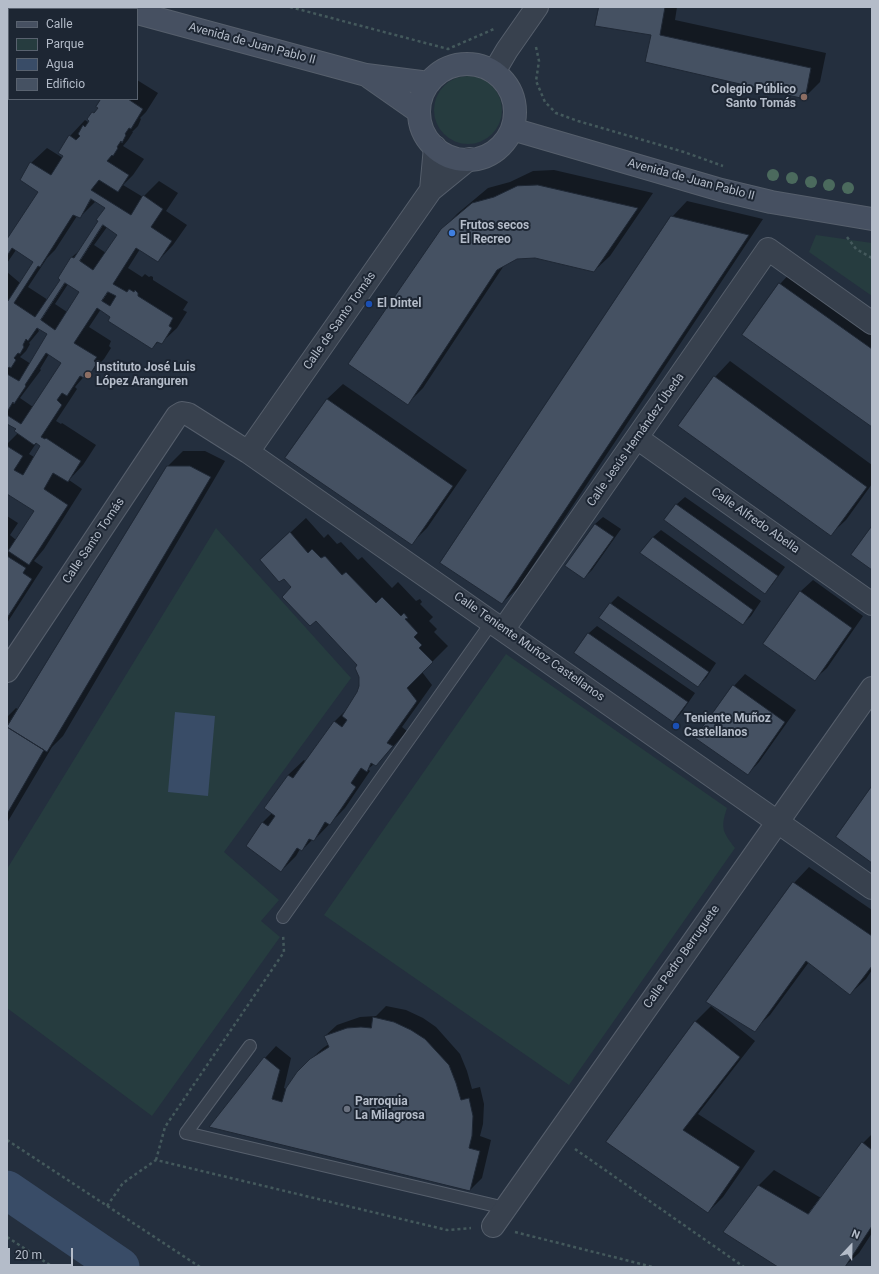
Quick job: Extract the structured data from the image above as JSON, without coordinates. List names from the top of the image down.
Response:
{
  "streets": {
    "main road": ["Avenida de Juan Pablo II"],
    "street": [
      "Calle de Santo Tomás",
      "Calle Jesús Hernández Úbeda",
      "Calle Alfredo Abella",
      "Calle Santo Tomás",
      "Calle Teniente Muñoz Castellanos",
      "Calle Pedro Berruguete"
    ]
  },
  "crossings": [
    ["Avenida de Juan Pablo II", "Calle de Santo Tomás"],
    ["Calle de Santo Tomás", "Calle Teniente Muñoz Castellanos"],
    ["Calle Jesús Hernández Úbeda", "Calle Alfredo Abella"],
    ["Calle Jesús Hernández Úbeda", "Calle Teniente Muñoz Castellanos"],
    ["Calle Santo Tomás", "Calle Teniente Muñoz Castellanos"],
    ["Calle Teniente Muñoz Castellanos", "Calle Pedro Berruguete"]
  ],
  "places": [
    "Colegio Público Santo Tomás",
    "Frutos secos El Recreo",
    "El Dintel",
    "Instituto José Luis López Aranguren",
    "Teniente Muñoz Castellanos",
    "Parroquia La Milagrosa"
  ],
  "legend": [
    "Calle",
    "Parque",
    "Agua",
    "Edificio"
  ],
  "scale_bar": "20 m",
  "north": "top"
}
